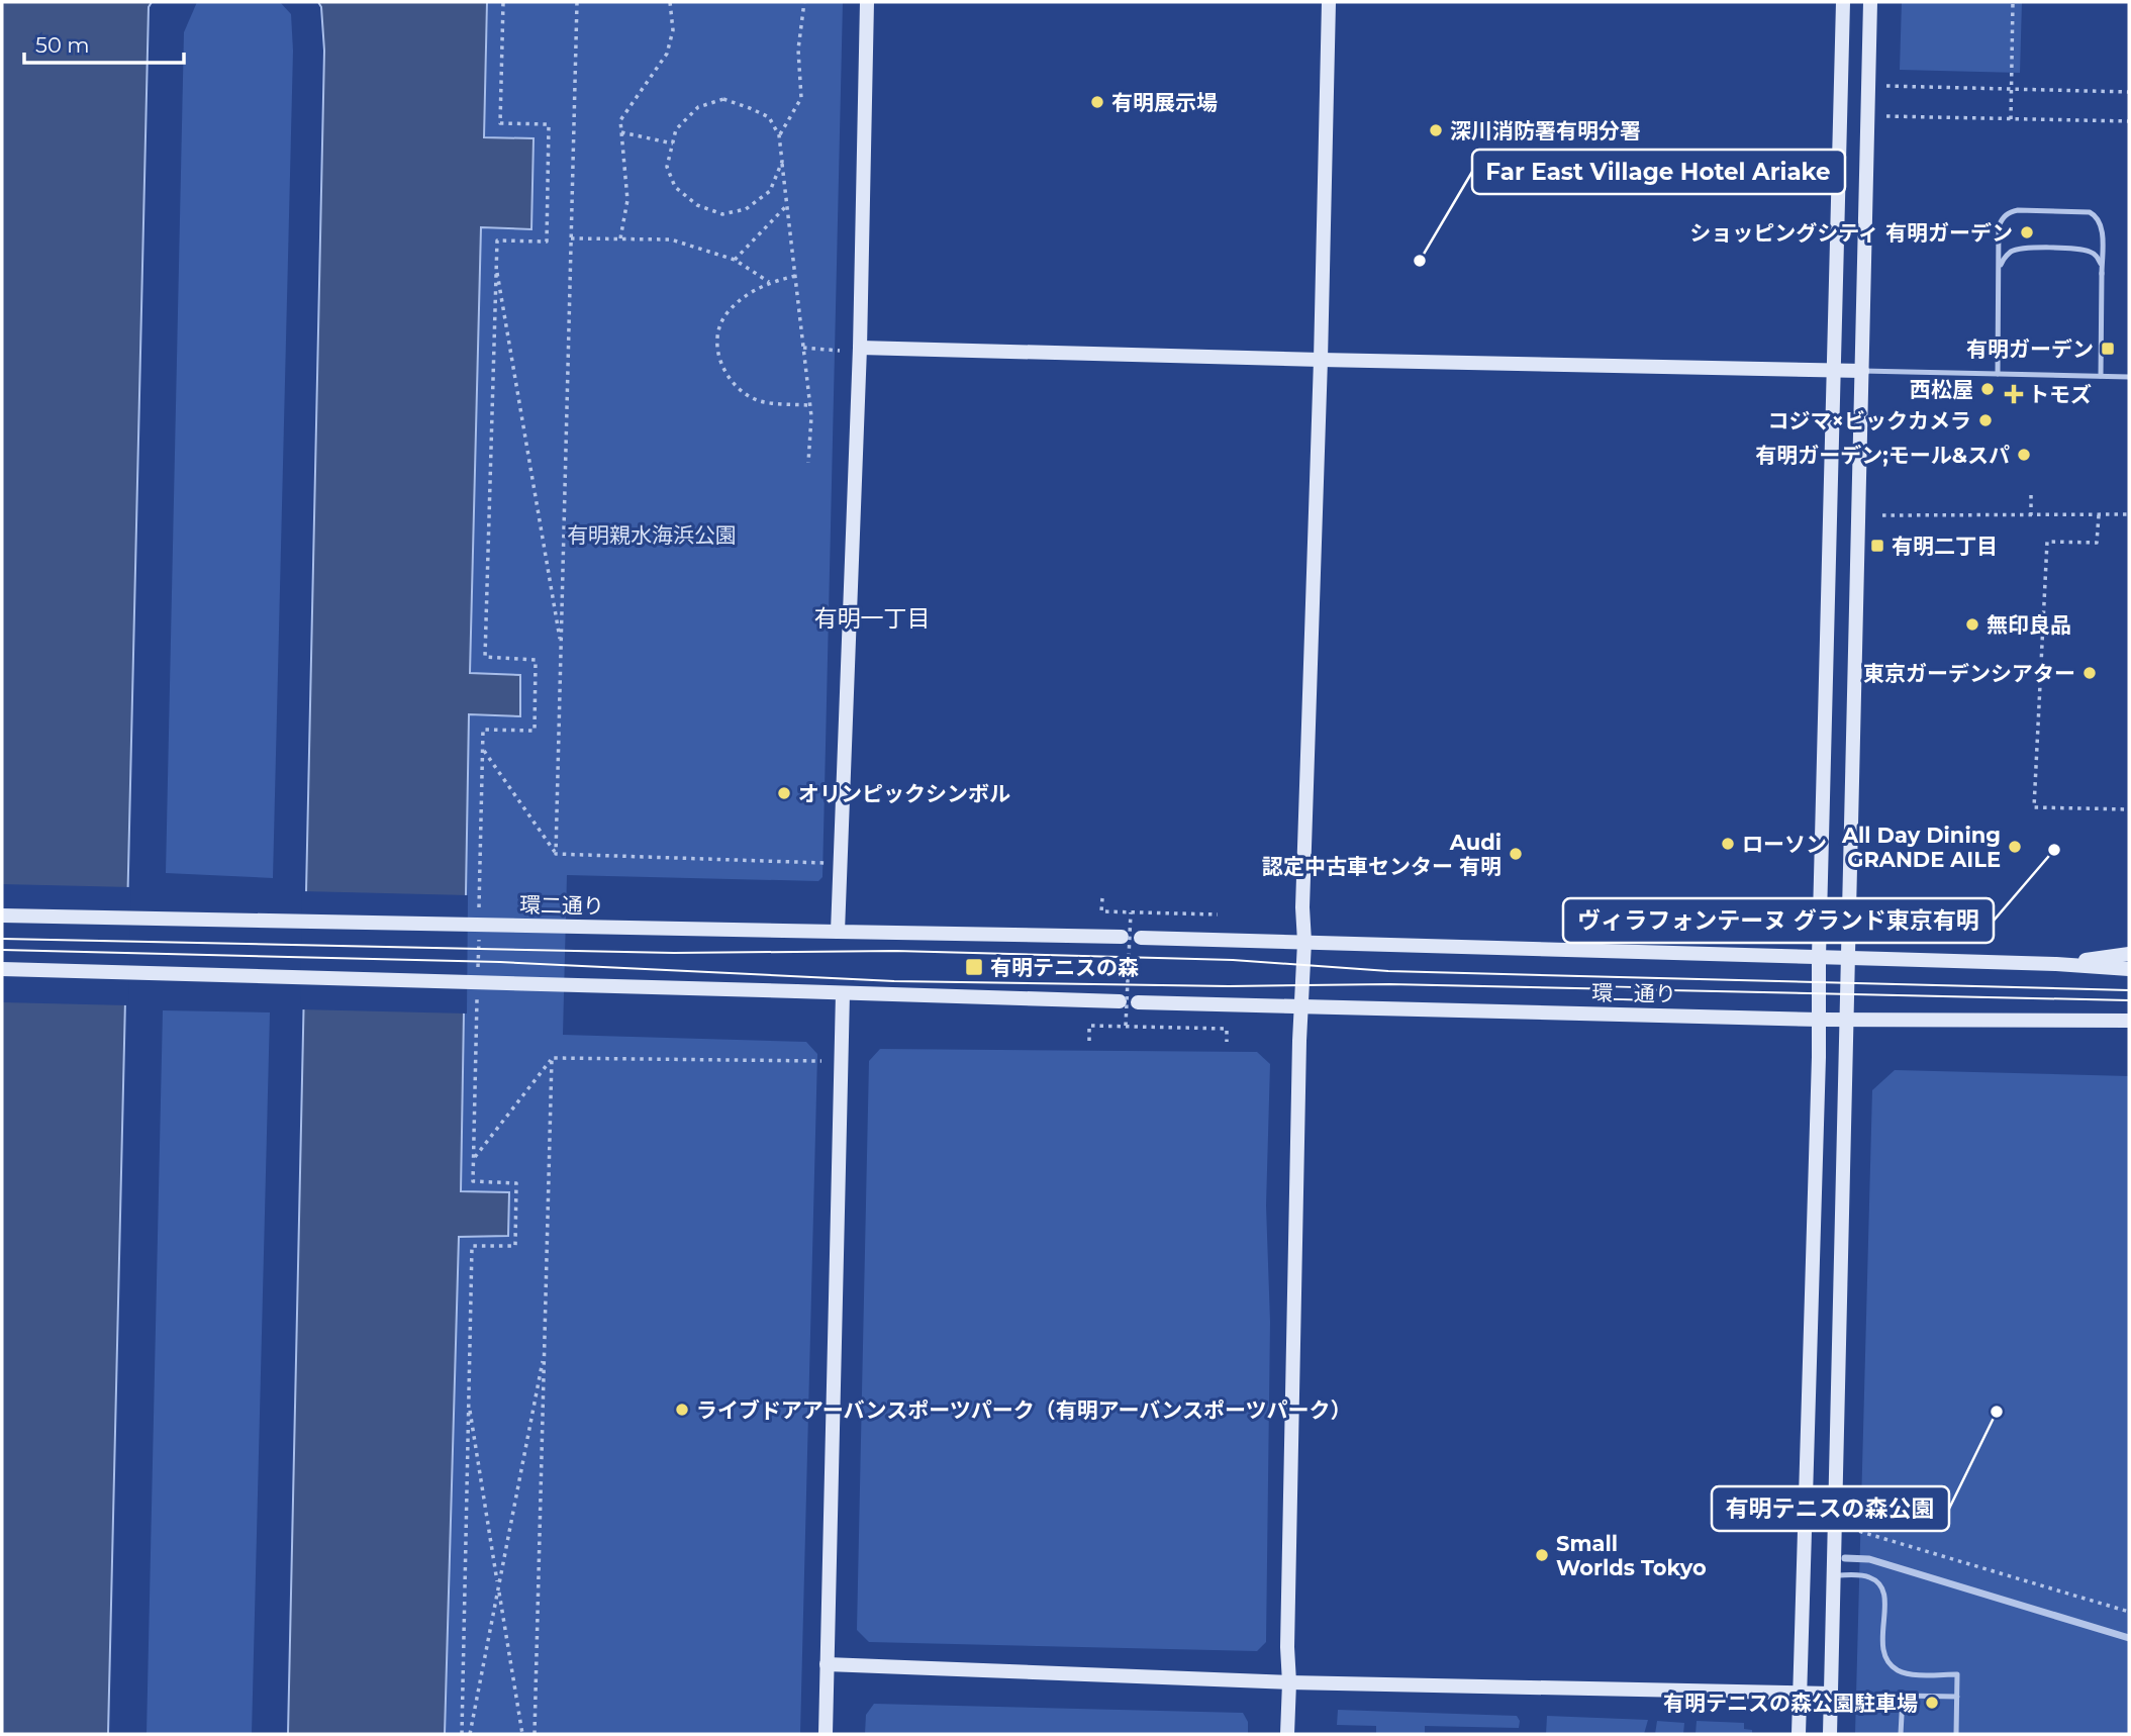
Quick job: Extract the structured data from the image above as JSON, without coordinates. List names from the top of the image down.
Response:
{
  "streets": {
    "street": ["環二通り"]
  },
  "districts": ["有明一丁目"],
  "parks": ["有明親水海浜公園"],
  "places": {
    "other": [
      "有明展示場",
      "深川消防署有明分署",
      "ショッピングシティ 有明ガーデン",
      "Far East Village Hotel Ariake",
      "西松屋",
      "コジマ×ビックカメラ",
      "有明ガーデン;モール&スパ",
      "無印良品",
      "東京ガーデンシアター",
      "オリンピックシンボル",
      "ローソン",
      "All Day Dining GRANDE AILE",
      "ヴィラフォンテーヌ グランド東京有明",
      "Audi 認定中古車センター 有明",
      "ライブドアアーバンスポーツパーク（有明アーバンスポーツパーク）",
      "有明テニスの森公園",
      "Small Worlds Tokyo",
      "有明テニスの森公園駐車場"
    ],
    "transit": ["有明ガーデン", "有明二丁目", "有明テニスの森"],
    "health": ["トモズ"]
  },
  "scale_bar": "50 m"
}
